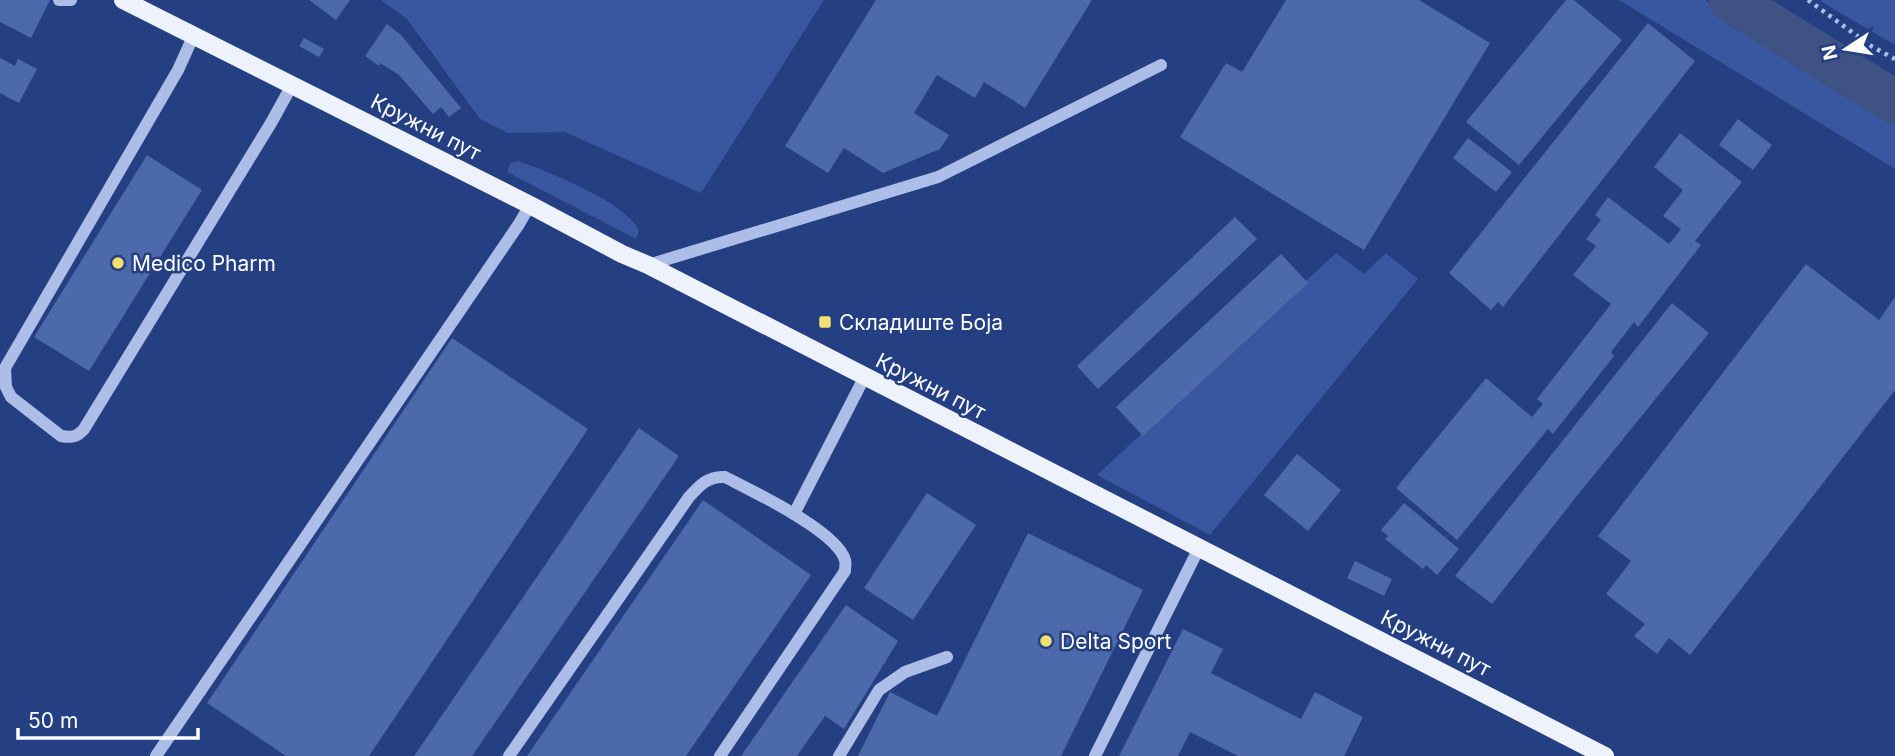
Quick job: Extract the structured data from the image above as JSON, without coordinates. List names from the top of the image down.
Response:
{
  "streets": {
    "main road": ["Кружни пут"]
  },
  "places": {
    "other": ["Medico Pharm", "Delta Sport"],
    "transit": ["Складиште Боја"]
  },
  "scale_bar": "50 m",
  "north": "left"
}
